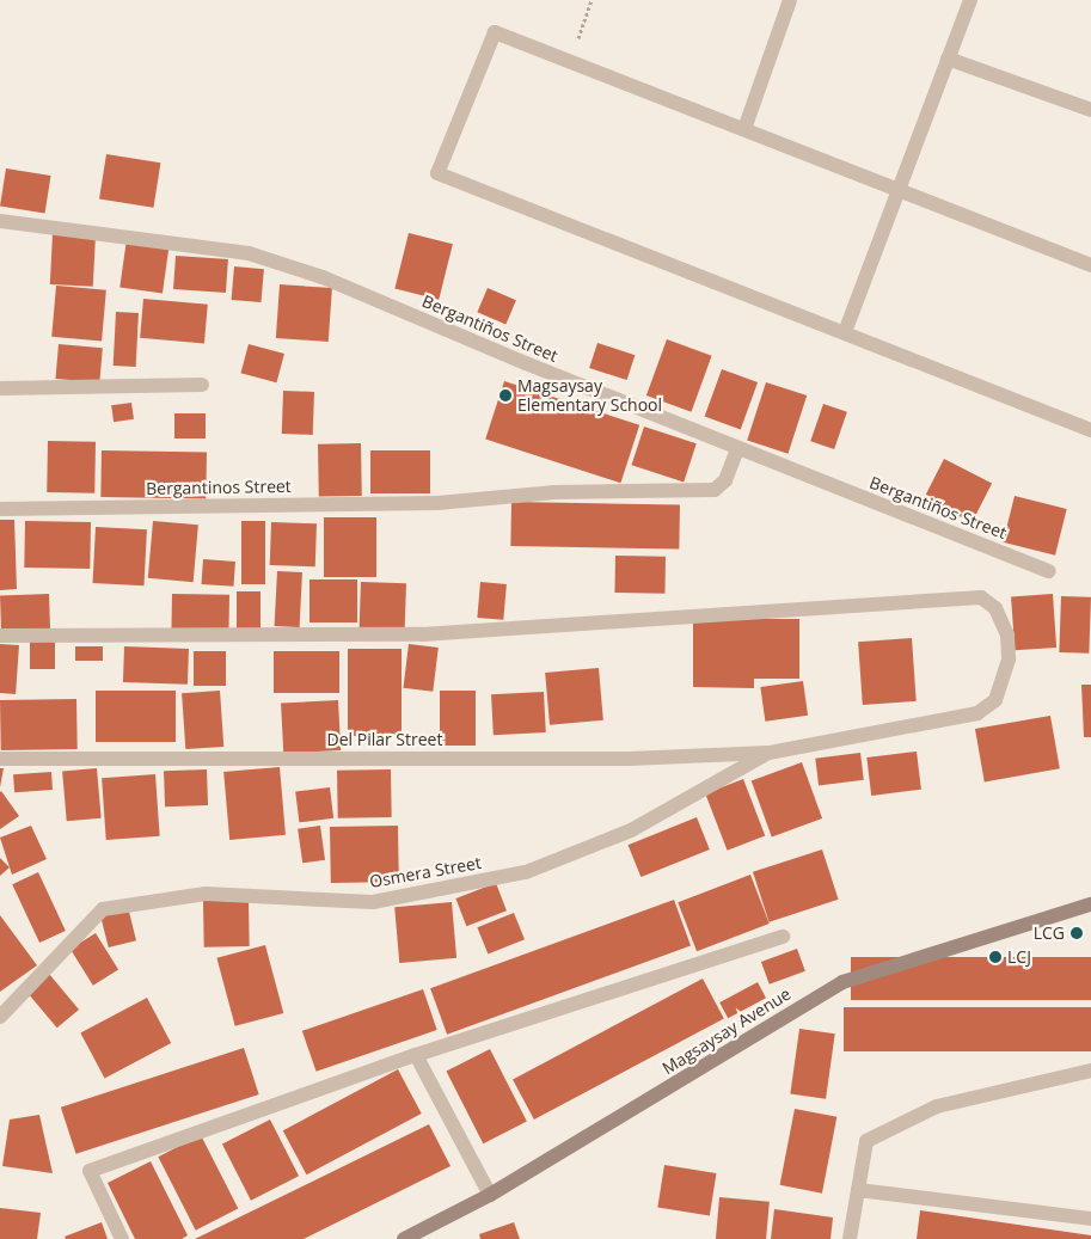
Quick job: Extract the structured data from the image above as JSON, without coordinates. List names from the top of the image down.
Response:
{
  "streets": {
    "main road": ["Magsaysay Avenue"],
    "street": [
      "Bergantiños Street",
      "Bergantinos Street",
      "Del Pilar Street",
      "Osmera Street"
    ]
  },
  "crossings": [
    ["Bergantiños Street", "Bergantinos Street"],
    ["Del Pilar Street", "Osmera Street"]
  ],
  "places": ["Magsaysay Elementary School", "LCG", "LCJ"]
}
